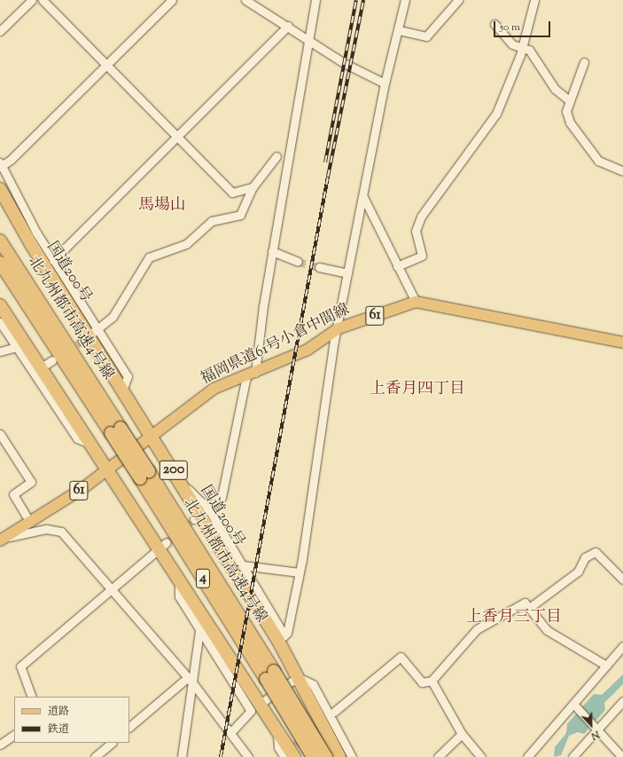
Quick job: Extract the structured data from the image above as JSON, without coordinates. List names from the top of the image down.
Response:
{
  "streets": {
    "highway": [
      "国道200号",
      "北九州都市高速4号線",
      "200",
      "4"
    ],
    "main road": ["61", "福岡県道61号小倉中間線"]
  },
  "crossings": [
    ["国道200号", "福岡県道61号小倉中間線"]
  ],
  "districts": ["馬場山", "上香月四丁目", "上香月三丁目"],
  "legend": ["道路", "鉄道"],
  "scale_bar": "50 m",
  "north": "bottom"
}
